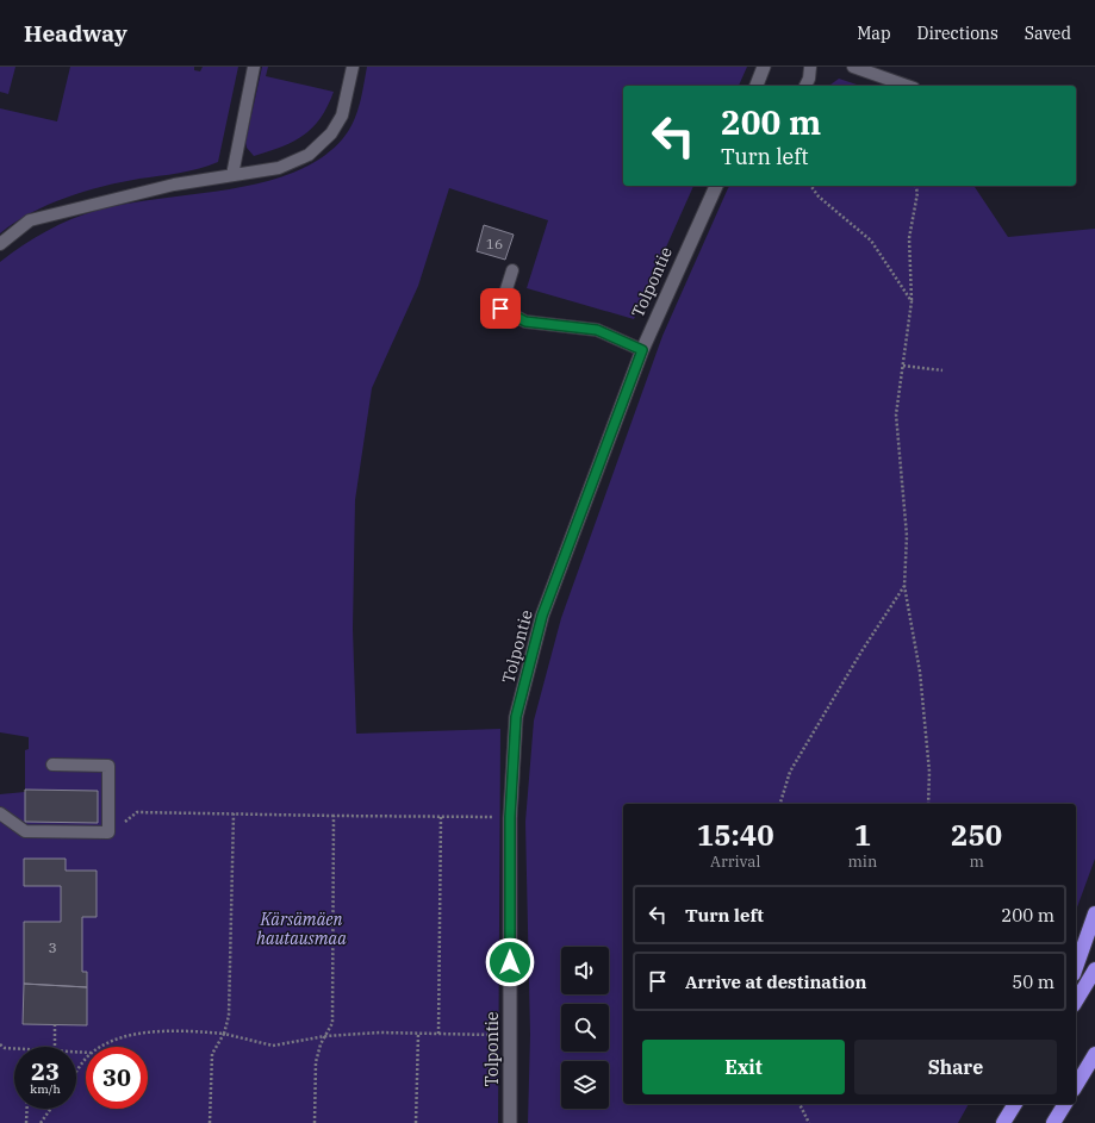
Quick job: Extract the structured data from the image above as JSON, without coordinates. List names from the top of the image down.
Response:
{
  "streets": {
    "street": ["Tolpontie"]
  },
  "parks": ["Kärsämäen hautausmaa"],
  "house_numbers": ["16", "3"],
  "page": {
    "header": "Headway",
    "nav": ["Map", "Directions", "Saved"],
    "turn": ["200 m", "Turn left"],
    "eta": [
      "15:40",
      "Arrival",
      "1",
      "min",
      "250",
      "m"
    ],
    "list": [
      {
        "name": "Turn left",
        "value": "200 m"
      },
      {
        "name": "Arrive at destination",
        "value": "50 m"
      }
    ],
    "buttons": ["Exit", "Share"],
    "speed": "23 km/h",
    "limit": "30"
  }
}
